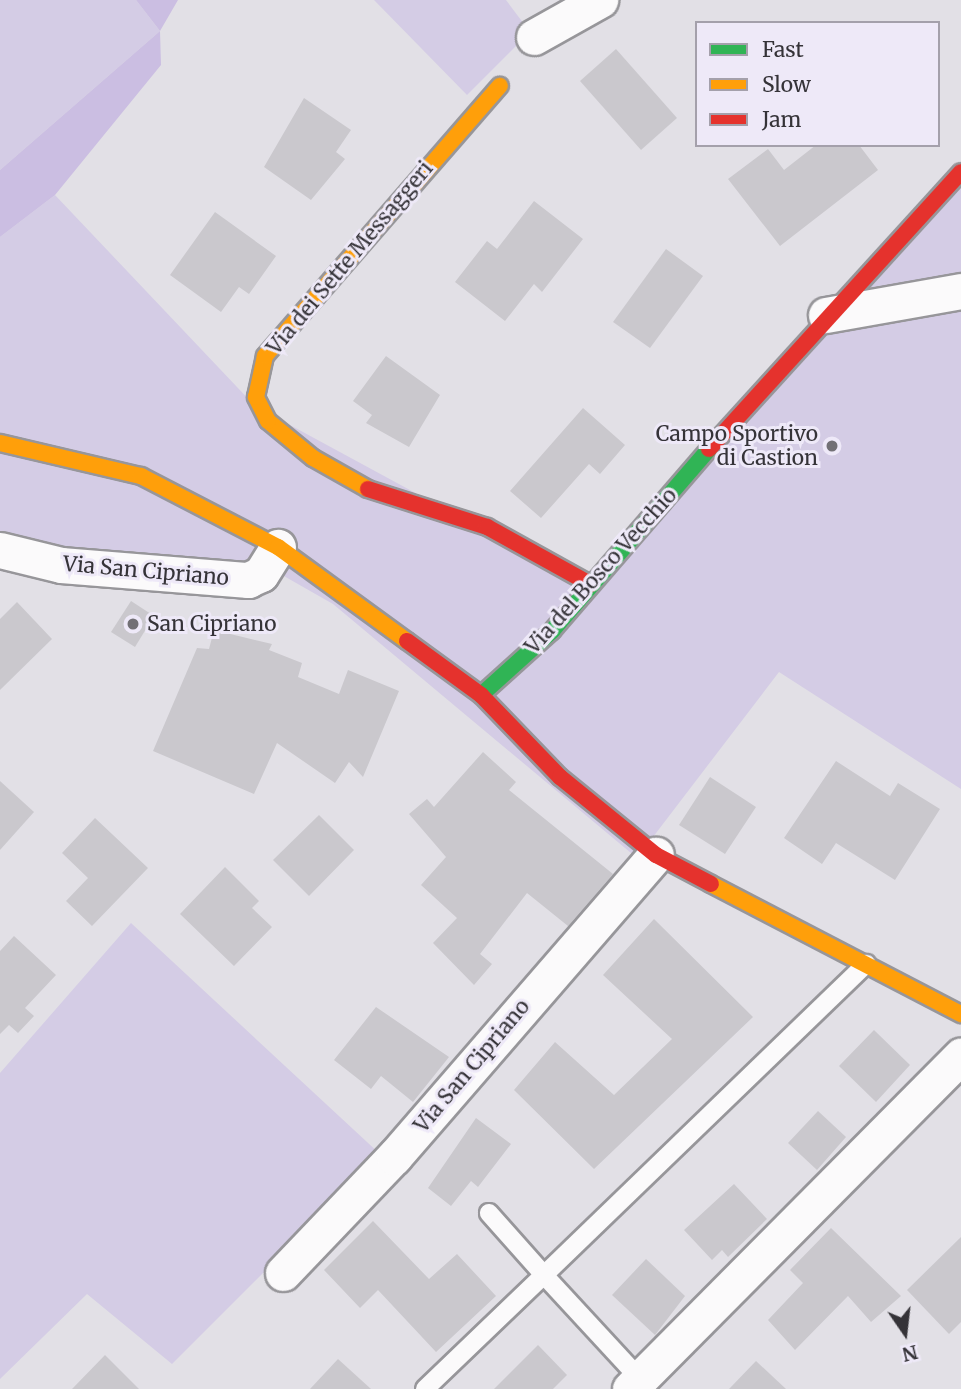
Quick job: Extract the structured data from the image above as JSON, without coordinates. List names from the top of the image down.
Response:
{
  "streets": {
    "street": ["Via dei Sette Messaggeri", "Via San Cipriano", "Via del Bosco Vecchio"]
  },
  "crossings": [
    ["Via dei Sette Messaggeri", "Via del Bosco Vecchio"]
  ],
  "places": ["Campo Sportivo di Castion", "San Cipriano"],
  "legend": ["Fast", "Slow", "Jam"],
  "north": "bottom"
}
